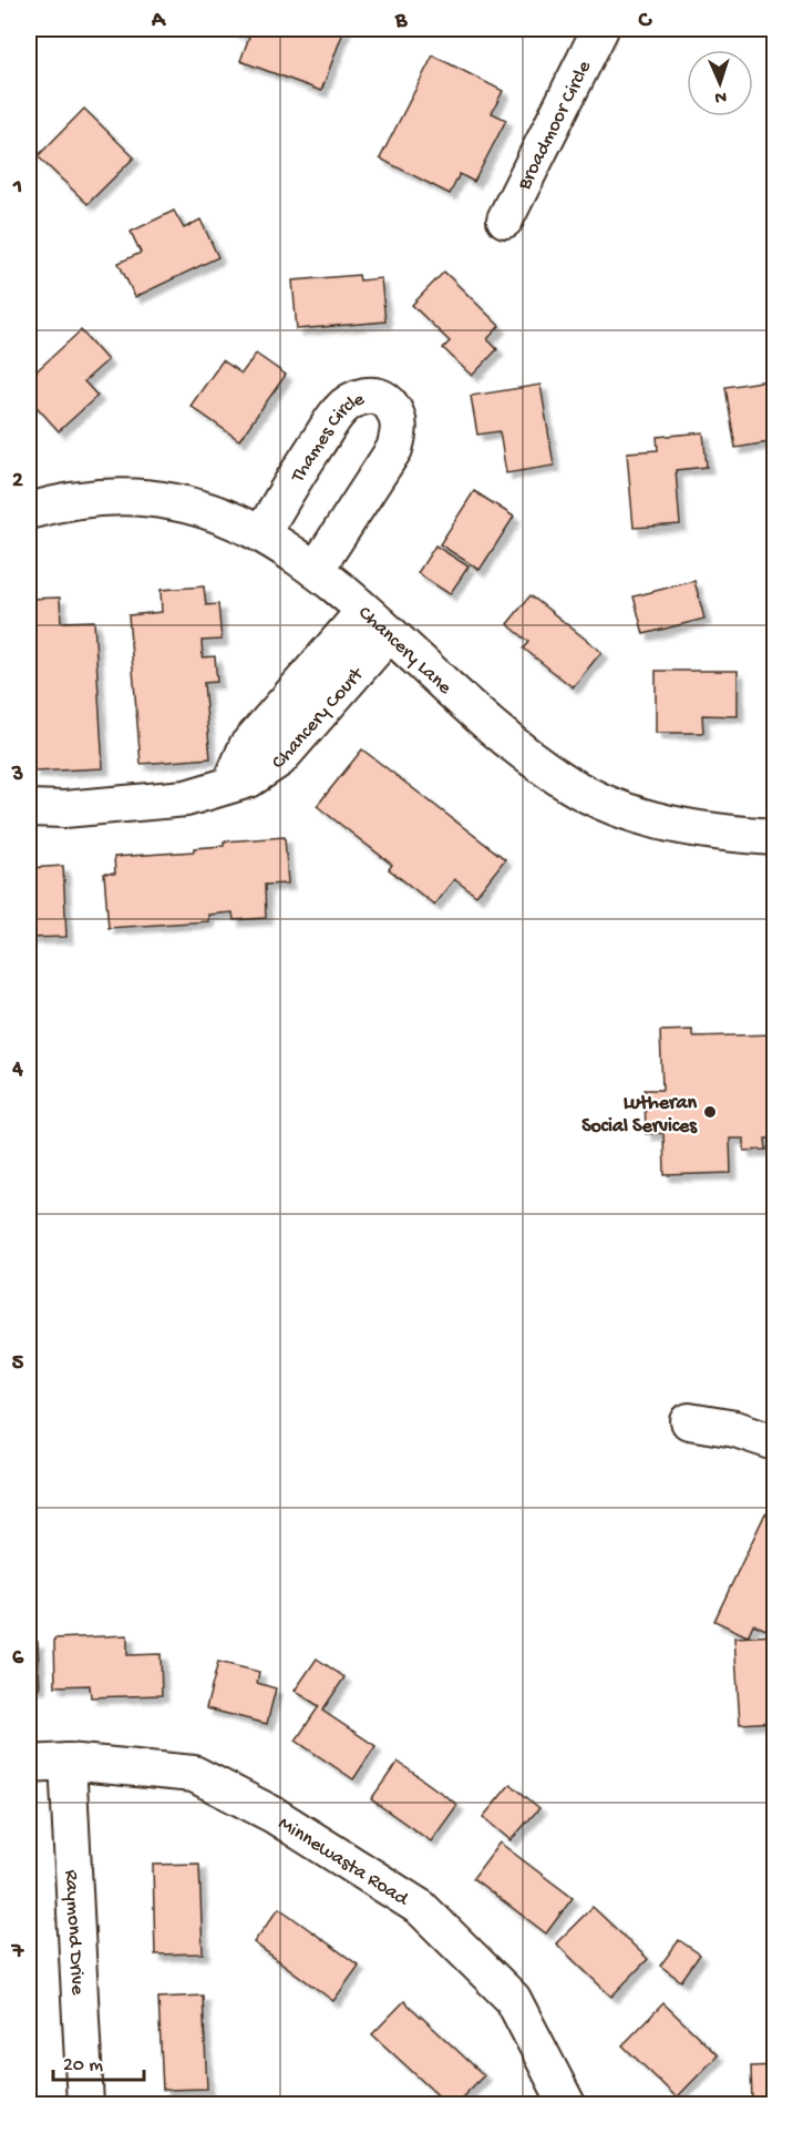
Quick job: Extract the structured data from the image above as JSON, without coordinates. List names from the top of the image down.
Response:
{
  "streets": {
    "street": [
      "Broadmoor Circle",
      "Thames Circle",
      "Chancery Lane",
      "Chancery Court",
      "Minnewasta Road",
      "Raymond Drive"
    ]
  },
  "crossings": [
    ["Thames Circle", "Chancery Lane"],
    ["Chancery Lane", "Chancery Court"],
    ["Minnewasta Road", "Raymond Drive"]
  ],
  "places": ["Lutheran Social Services"],
  "scale_bar": "20 m",
  "north": "bottom",
  "grid": {
    "columns": ["A", "B", "C"],
    "rows": [
      "1",
      "2",
      "3",
      "4",
      "5",
      "6",
      "7"
    ]
  }
}
